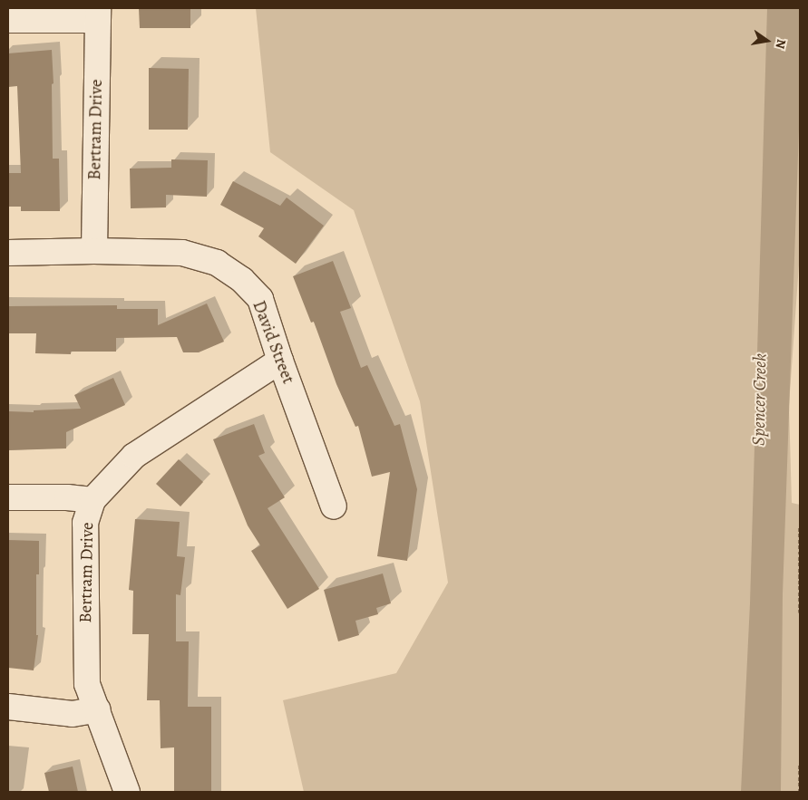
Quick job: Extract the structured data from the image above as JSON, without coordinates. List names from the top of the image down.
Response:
{
  "streets": {
    "street": ["Bertram Drive", "David Street"]
  },
  "crossings": [
    ["Bertram Drive", "David Street"]
  ],
  "water": ["Spencer Creek"],
  "north": "right"
}
